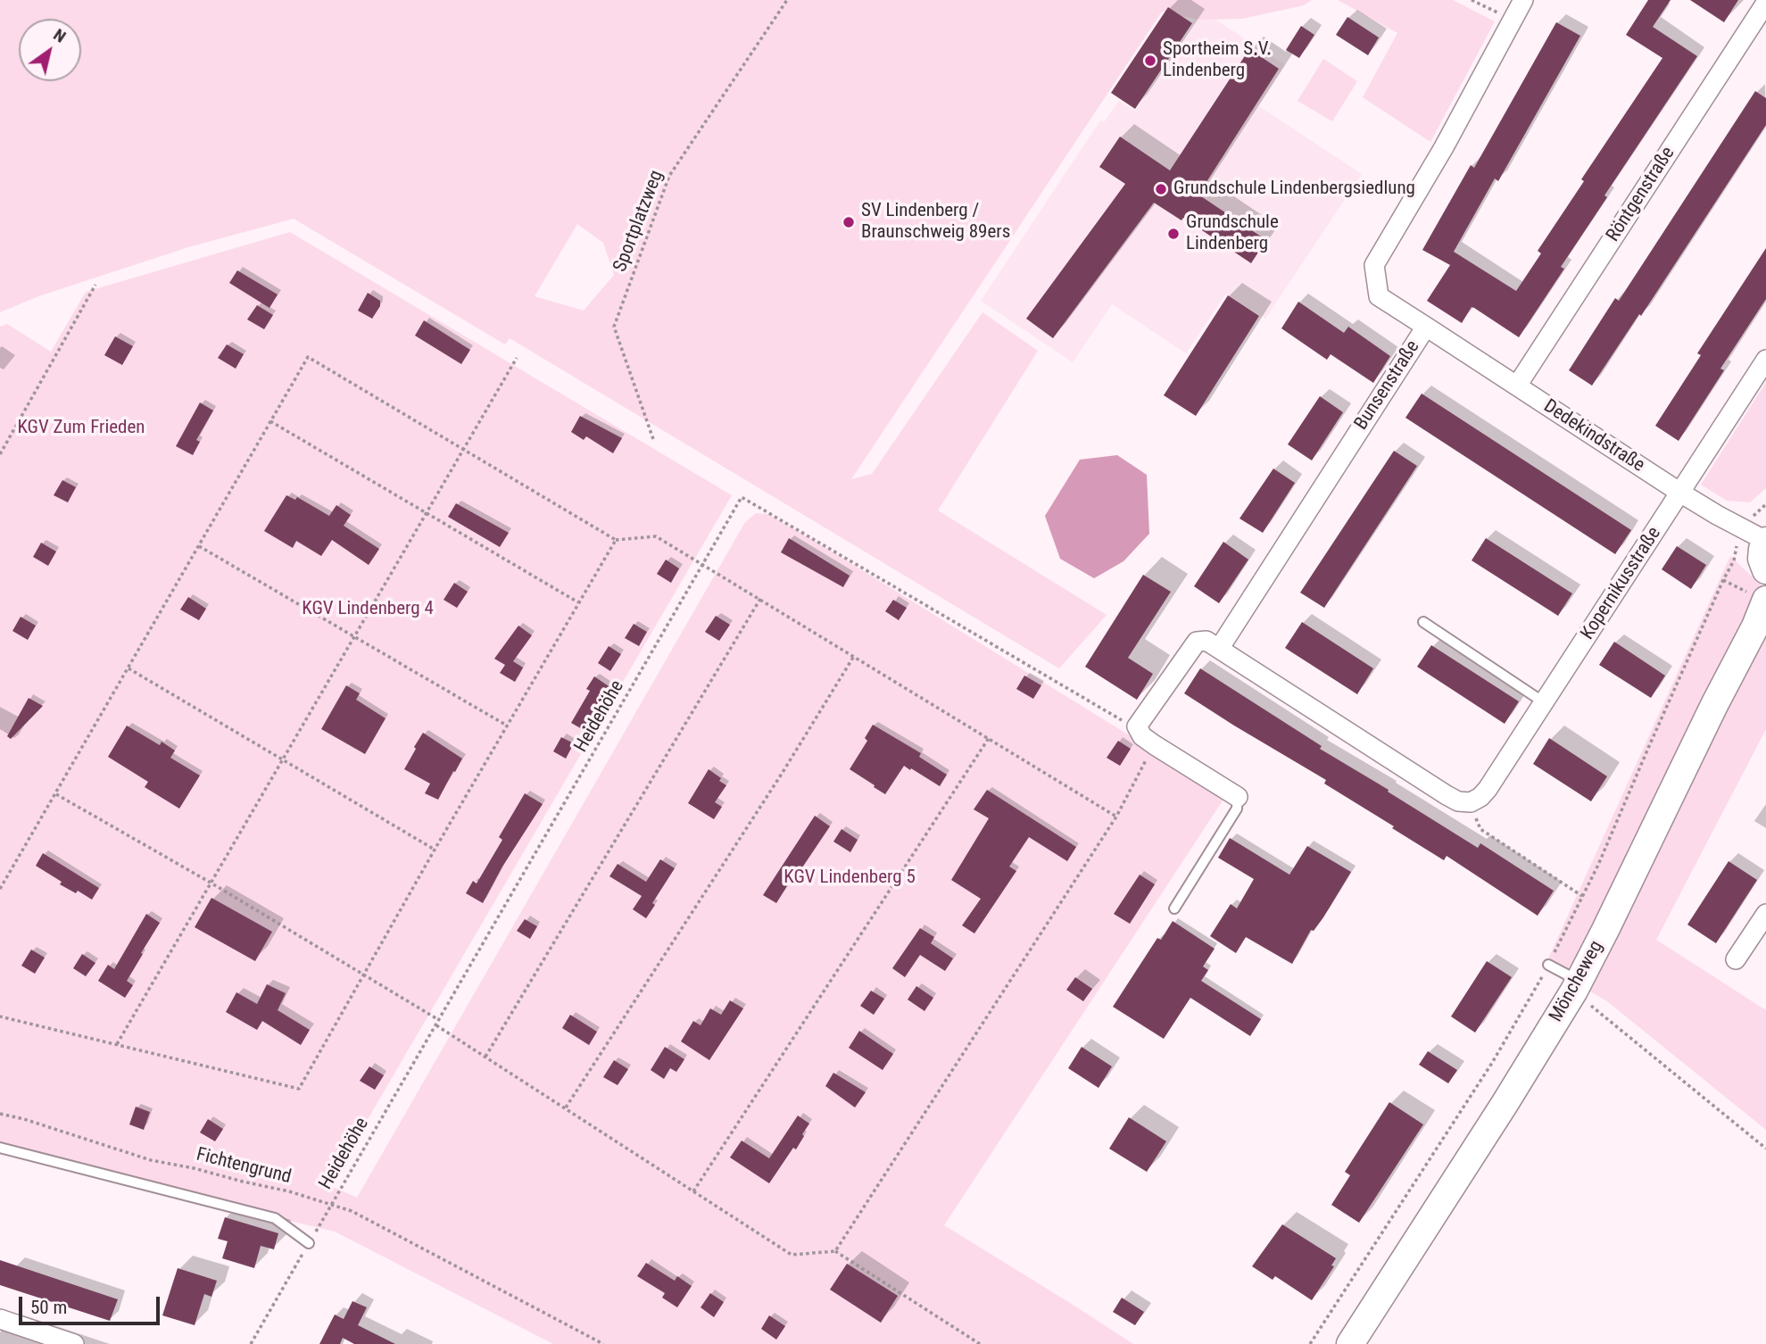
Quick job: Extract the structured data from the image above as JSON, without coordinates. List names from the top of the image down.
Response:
{
  "streets": {
    "main road": ["Möncheweg"],
    "street": [
      "Röntgenstraße",
      "Bunsenstraße",
      "Dedekindstraße",
      "Kopernikusstraße"
    ],
    "path": ["Sportplatzweg", "Heidehöhe", "Fichtengrund"]
  },
  "crossings": [
    ["Röntgenstraße", "Dedekindstraße"],
    ["Bunsenstraße", "Dedekindstraße"],
    ["Dedekindstraße", "Kopernikusstraße"],
    ["Heidehöhe", "Fichtengrund"]
  ],
  "parks": ["KGV Zum Frieden", "KGV Lindenberg 4", "KGV Lindenberg 5"],
  "places": [
    "Sportheim S.V. Lindenberg",
    "Grundschule Lindenbergsiedlung",
    "SV Lindenberg / Braunschweig 89ers",
    "Grundschule Lindenberg"
  ],
  "scale_bar": "50 m",
  "north": "top right"
}
